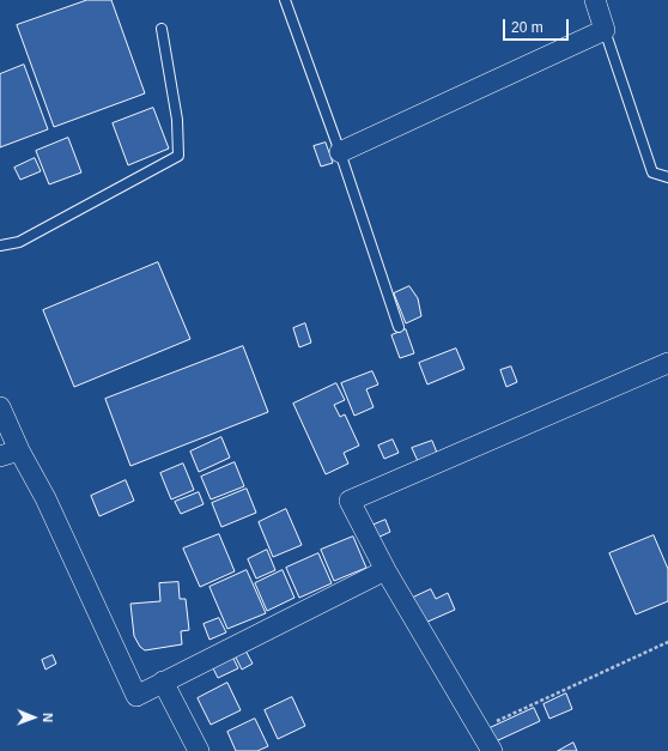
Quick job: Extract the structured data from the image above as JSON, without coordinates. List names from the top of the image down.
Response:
{
  "scale_bar": "20 m",
  "north": "right"
}
